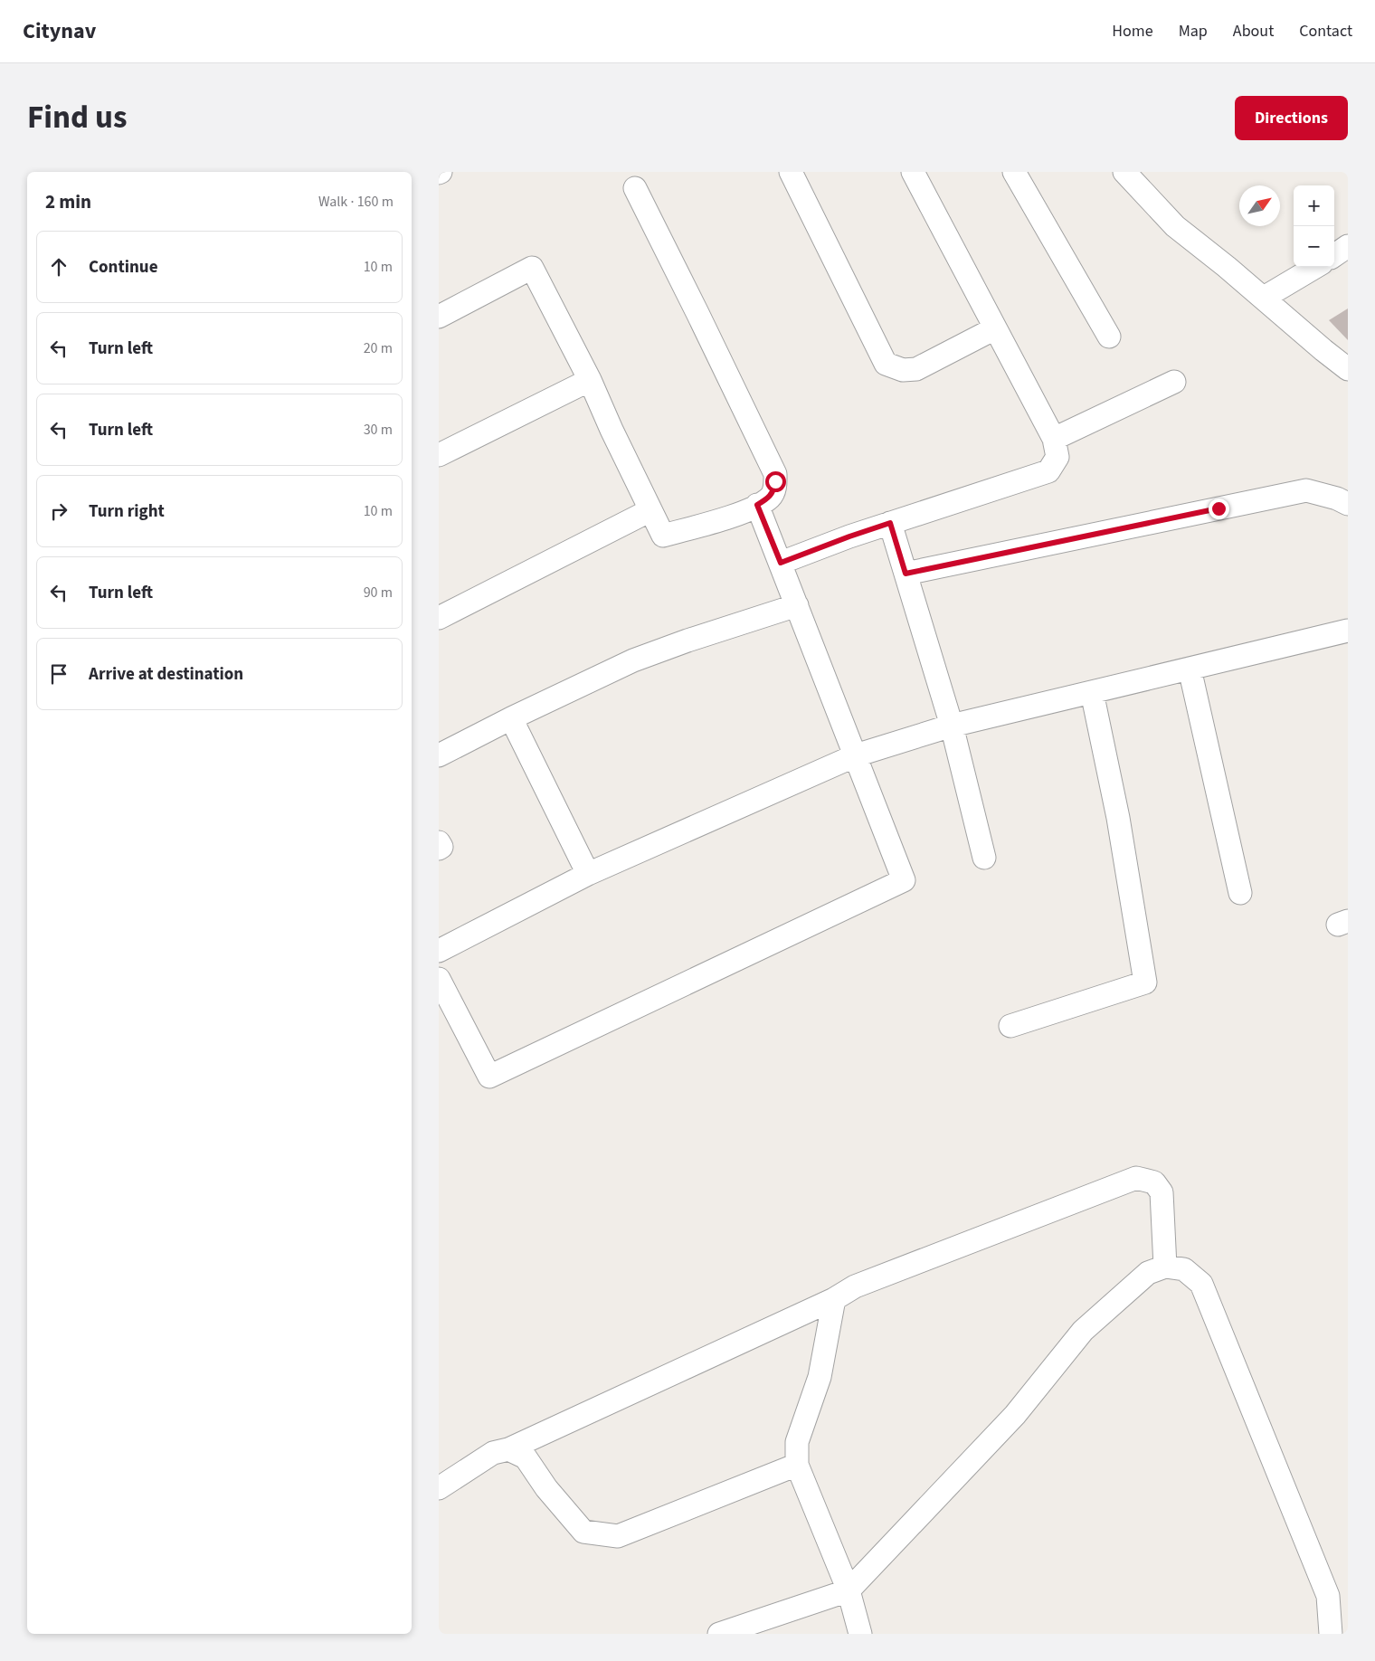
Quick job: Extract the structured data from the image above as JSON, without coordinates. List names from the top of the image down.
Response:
{
  "north": "top right",
  "page": {
    "header": "Citynav",
    "nav": [
      "Home",
      "Map",
      "About",
      "Contact"
    ],
    "title": "Find us",
    "buttons": "Directions",
    "heading": ["2 min", "Walk · 160 m"],
    "map_buttons": ["+", "−"],
    "list": [
      ["Continue", "10 m"],
      ["Turn left", "20 m"],
      ["Turn left", "30 m"],
      ["Turn right", "10 m"],
      ["Turn left", "90 m"],
      "Arrive at destination"
    ]
  }
}
